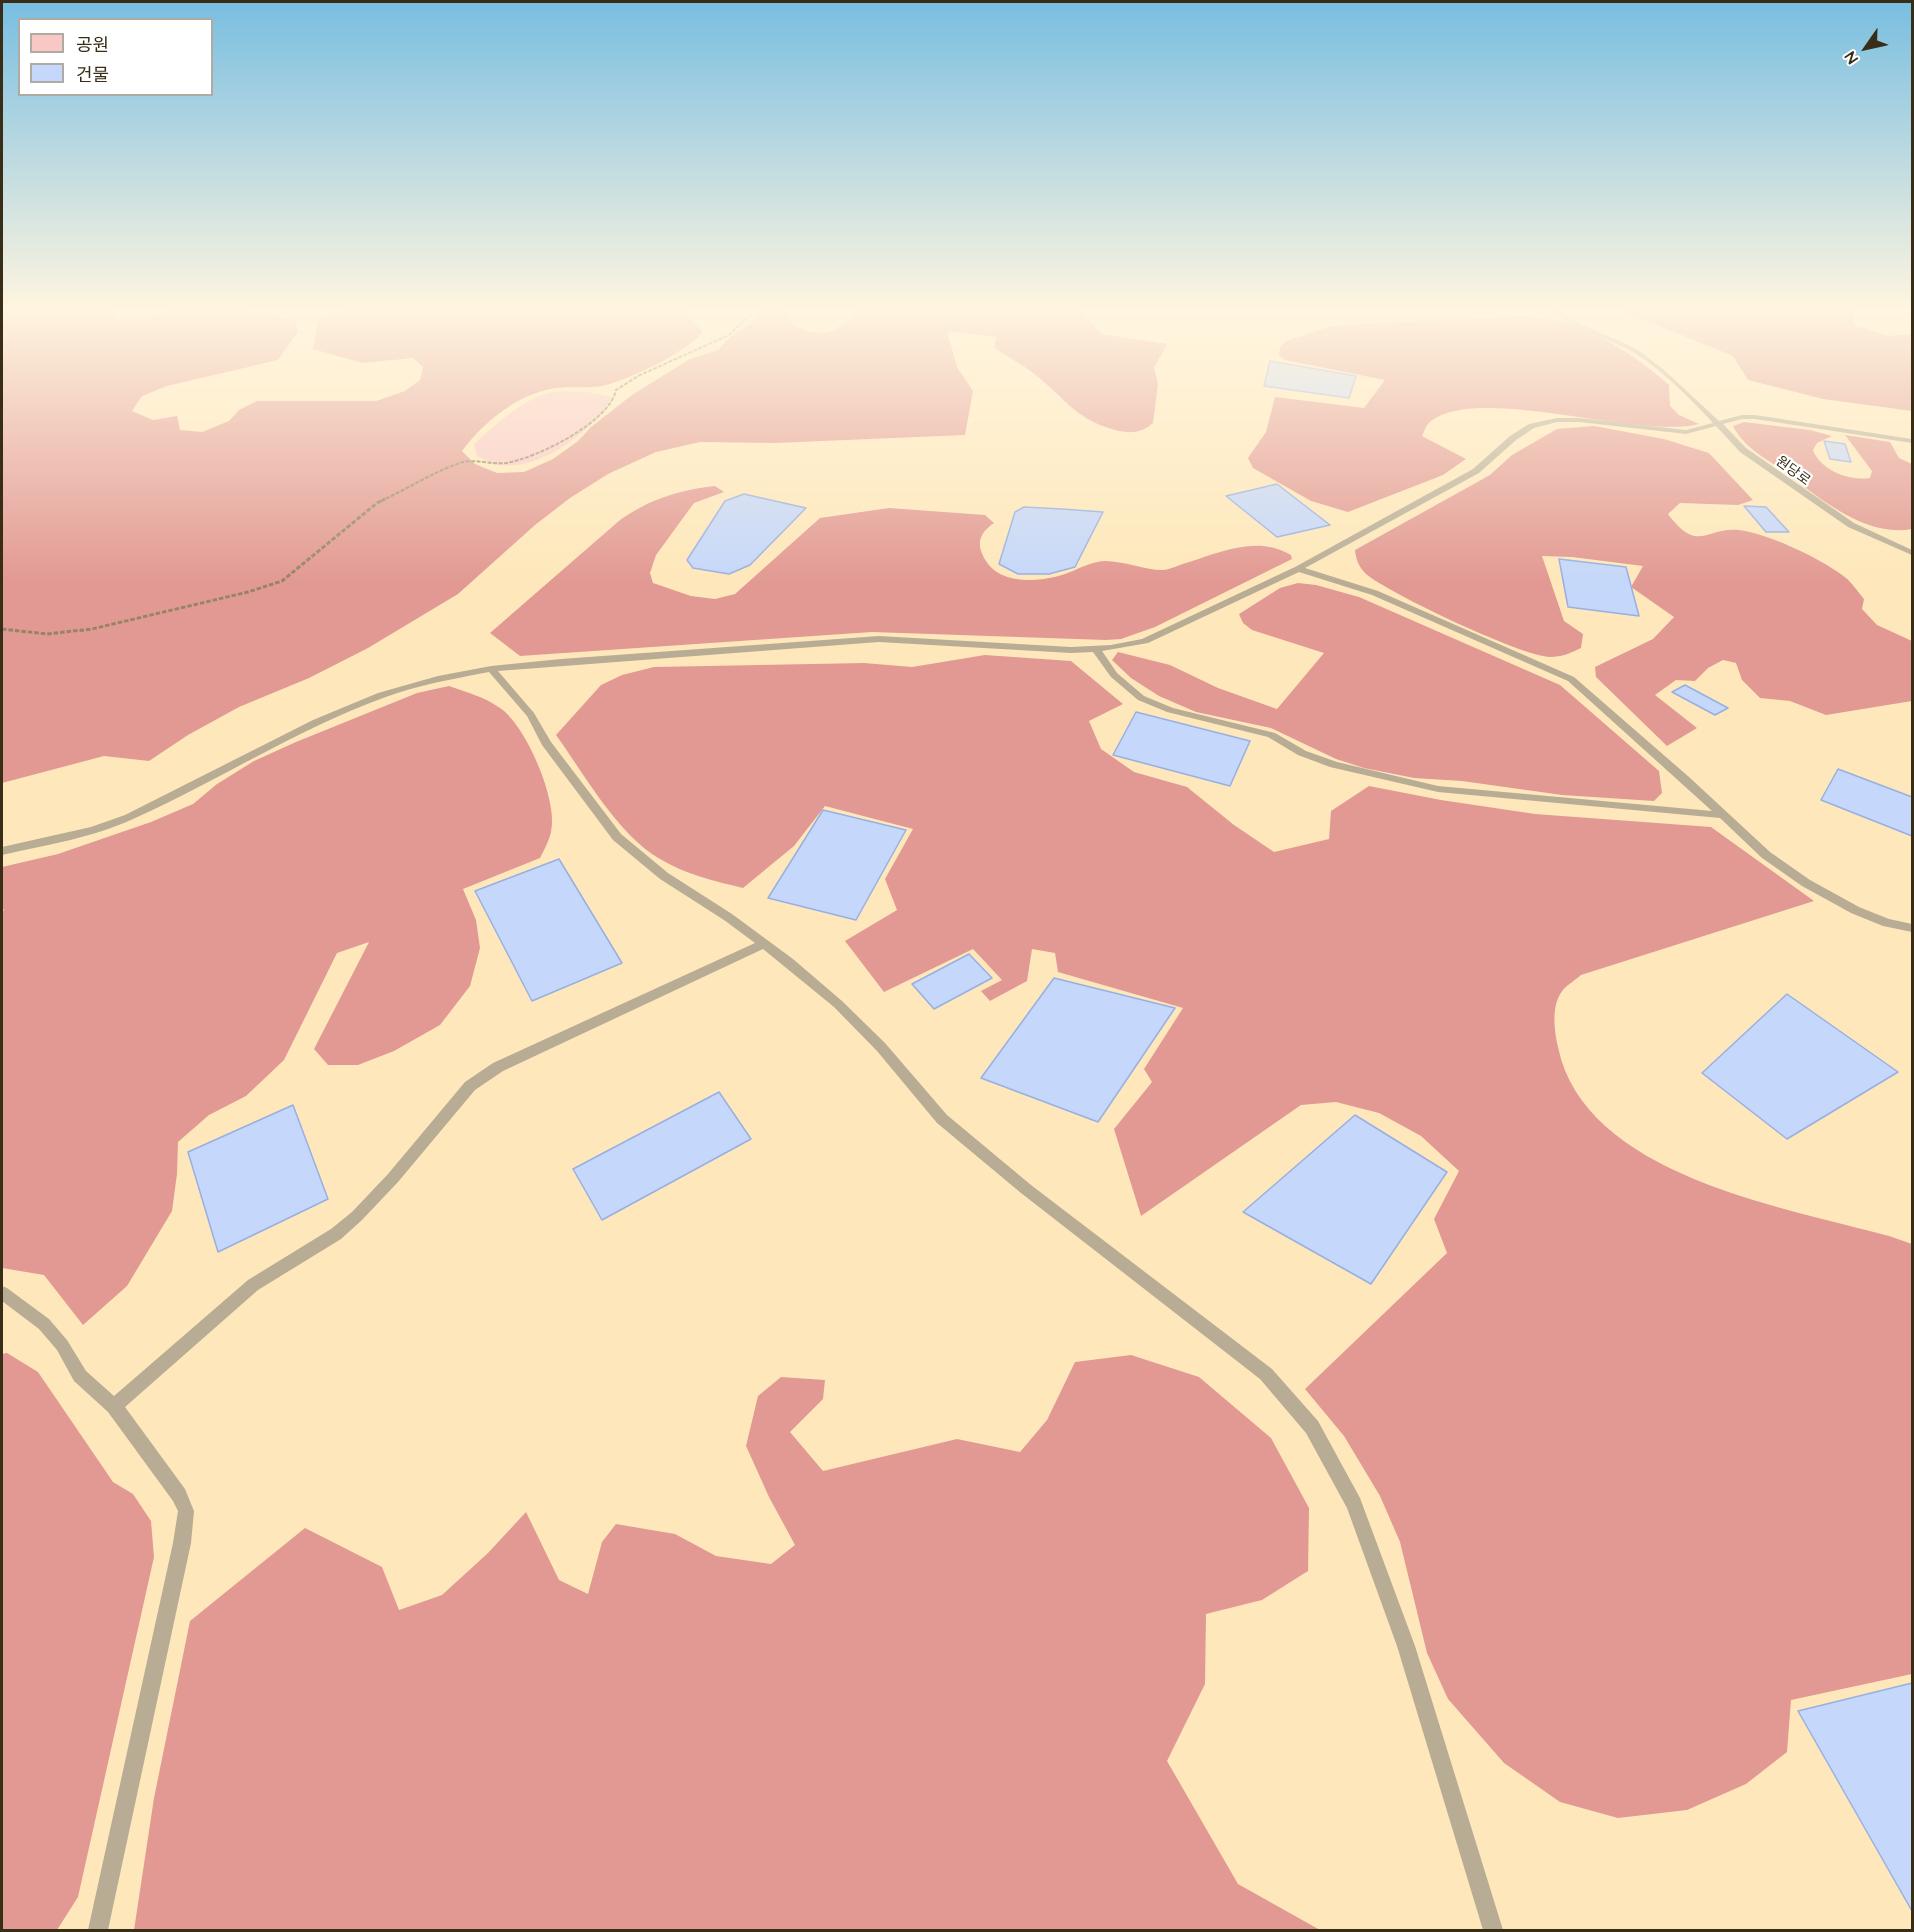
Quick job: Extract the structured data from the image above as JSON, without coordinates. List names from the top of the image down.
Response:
{
  "streets": {
    "lane": ["원당로"]
  },
  "legend": ["공원", "건물"],
  "north": "bottom left"
}
